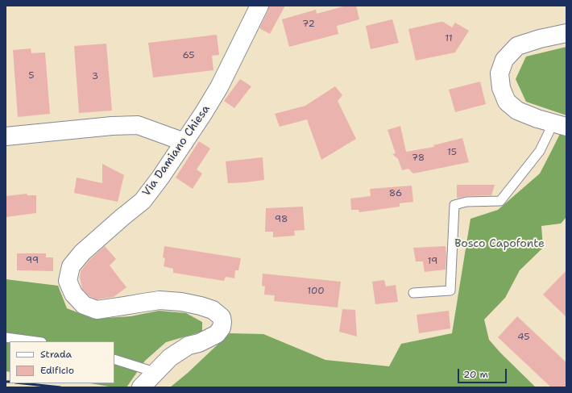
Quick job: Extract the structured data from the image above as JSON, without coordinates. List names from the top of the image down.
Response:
{
  "streets": {
    "street": ["Via Damiano Chiesa"]
  },
  "parks": ["Bosco Capofonte"],
  "house_numbers": [
    "72",
    "11",
    "65",
    "5",
    "3",
    "15",
    "78",
    "86",
    "98",
    "99",
    "19",
    "100",
    "45"
  ],
  "legend": ["Strada", "Edificio"],
  "scale_bar": "20 m"
}
